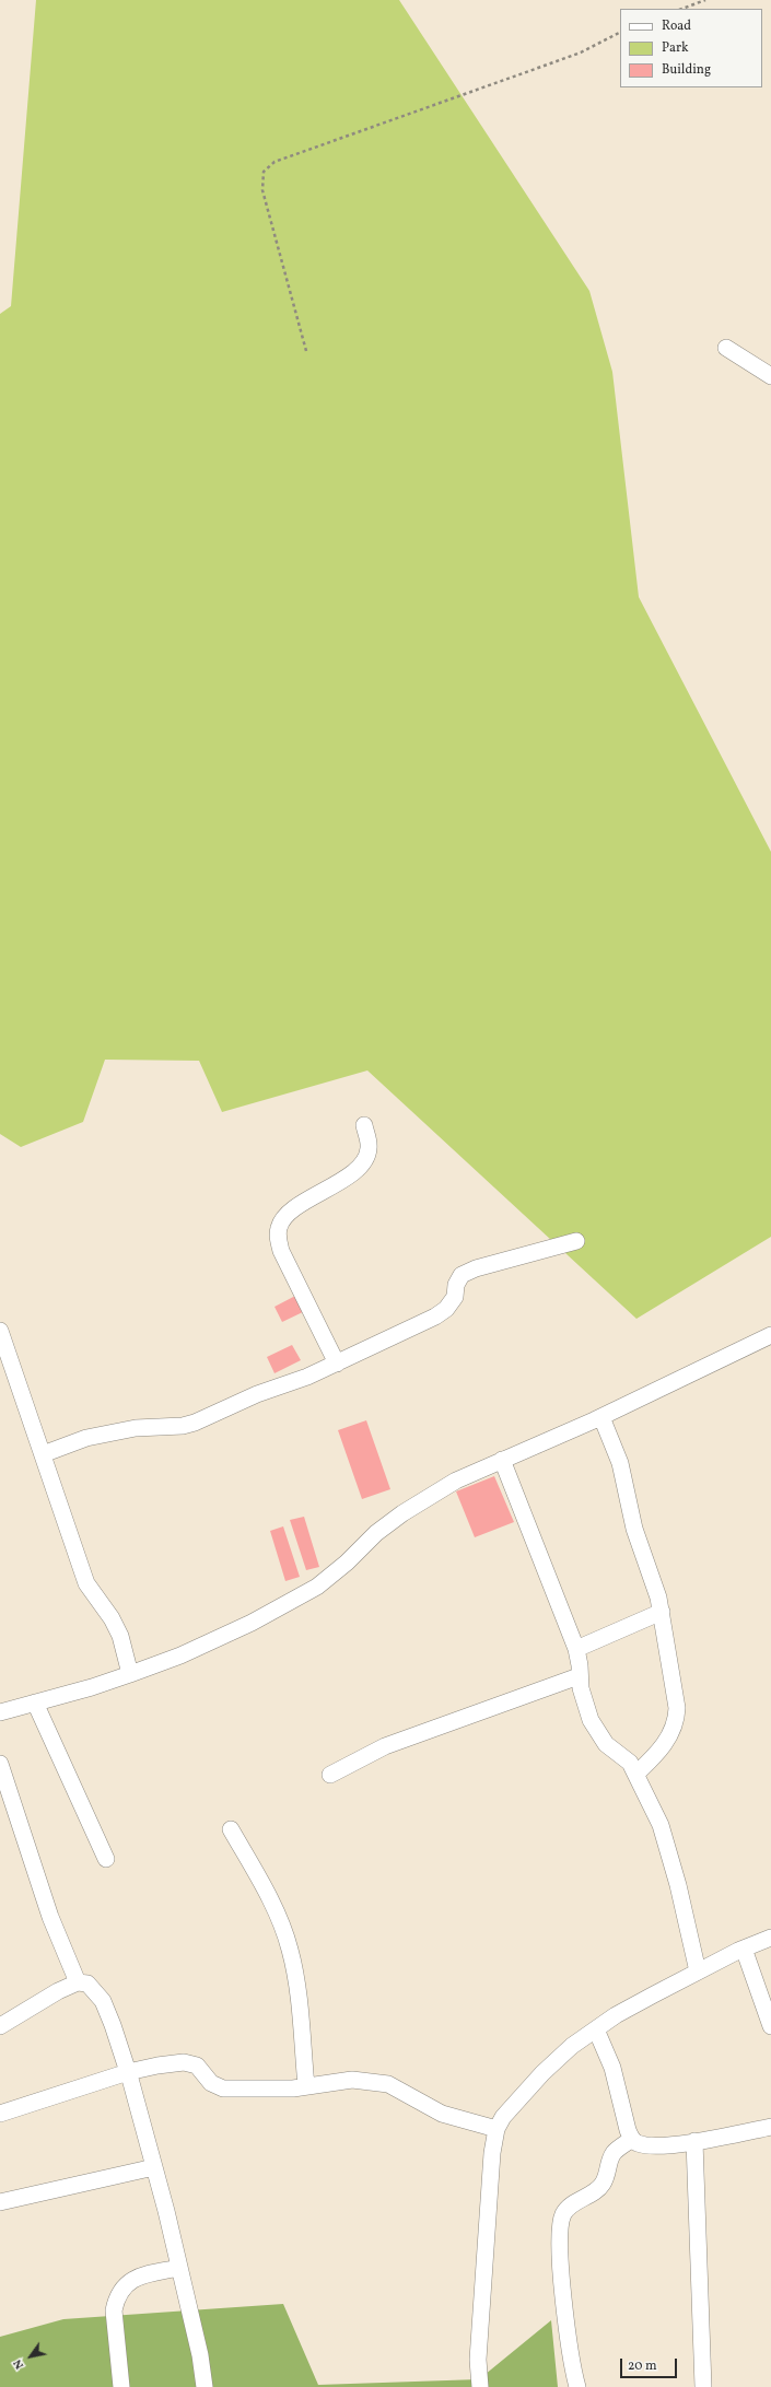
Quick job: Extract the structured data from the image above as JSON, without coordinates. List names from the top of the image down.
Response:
{
  "legend": ["Road", "Park", "Building"],
  "scale_bar": "20 m",
  "north": "bottom left"
}
